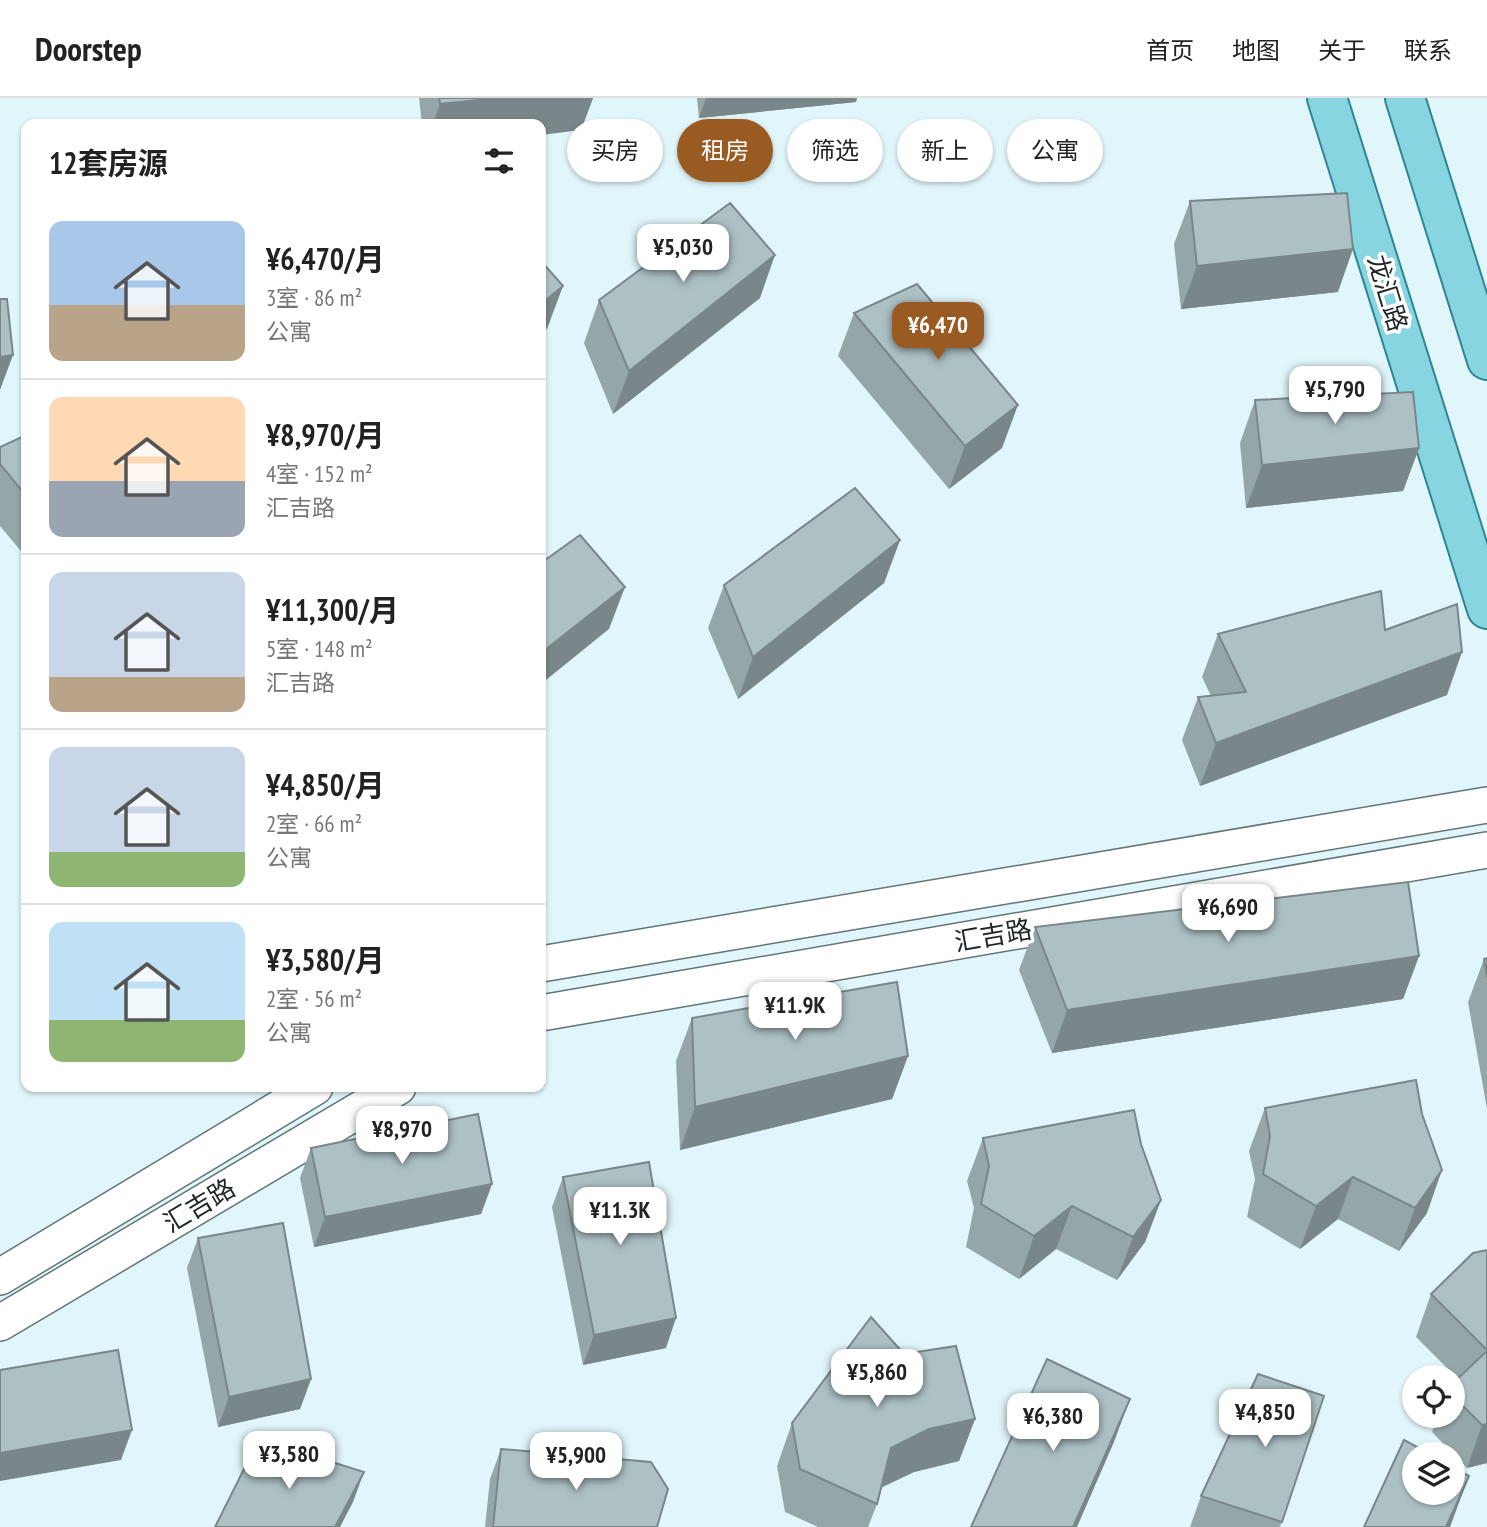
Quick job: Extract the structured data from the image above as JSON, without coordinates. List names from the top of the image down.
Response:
{
  "streets": {
    "main road": ["龙汇路"],
    "street": ["汇吉路"]
  },
  "page": {
    "header": "Doorstep",
    "nav": [
      "首页",
      "地图",
      "关于",
      "联系"
    ],
    "chip": [
      "买房",
      "租房",
      "筛选",
      "新上",
      "公寓"
    ],
    "heading": "12套房源",
    "list": [
      {
        "name": "¥6,470/月",
        "note": "3室 · 86 m² · 公寓"
      },
      {
        "name": "¥8,970/月",
        "note": "4室 · 152 m² · 汇吉路"
      },
      {
        "name": "¥11,300/月",
        "note": "5室 · 148 m² · 汇吉路"
      },
      {
        "name": "¥4,850/月",
        "note": "2室 · 66 m² · 公寓"
      },
      {
        "name": "¥3,580/月",
        "note": "2室 · 56 m² · 公寓"
      }
    ],
    "price": [
      "¥5,030",
      "¥6,470",
      "¥5,790",
      "¥6,690",
      "¥11.9K",
      "¥8,970",
      "¥11.3K",
      "¥5,860",
      "¥4,850",
      "¥6,380",
      "¥3,580",
      "¥5,900"
    ]
  }
}
